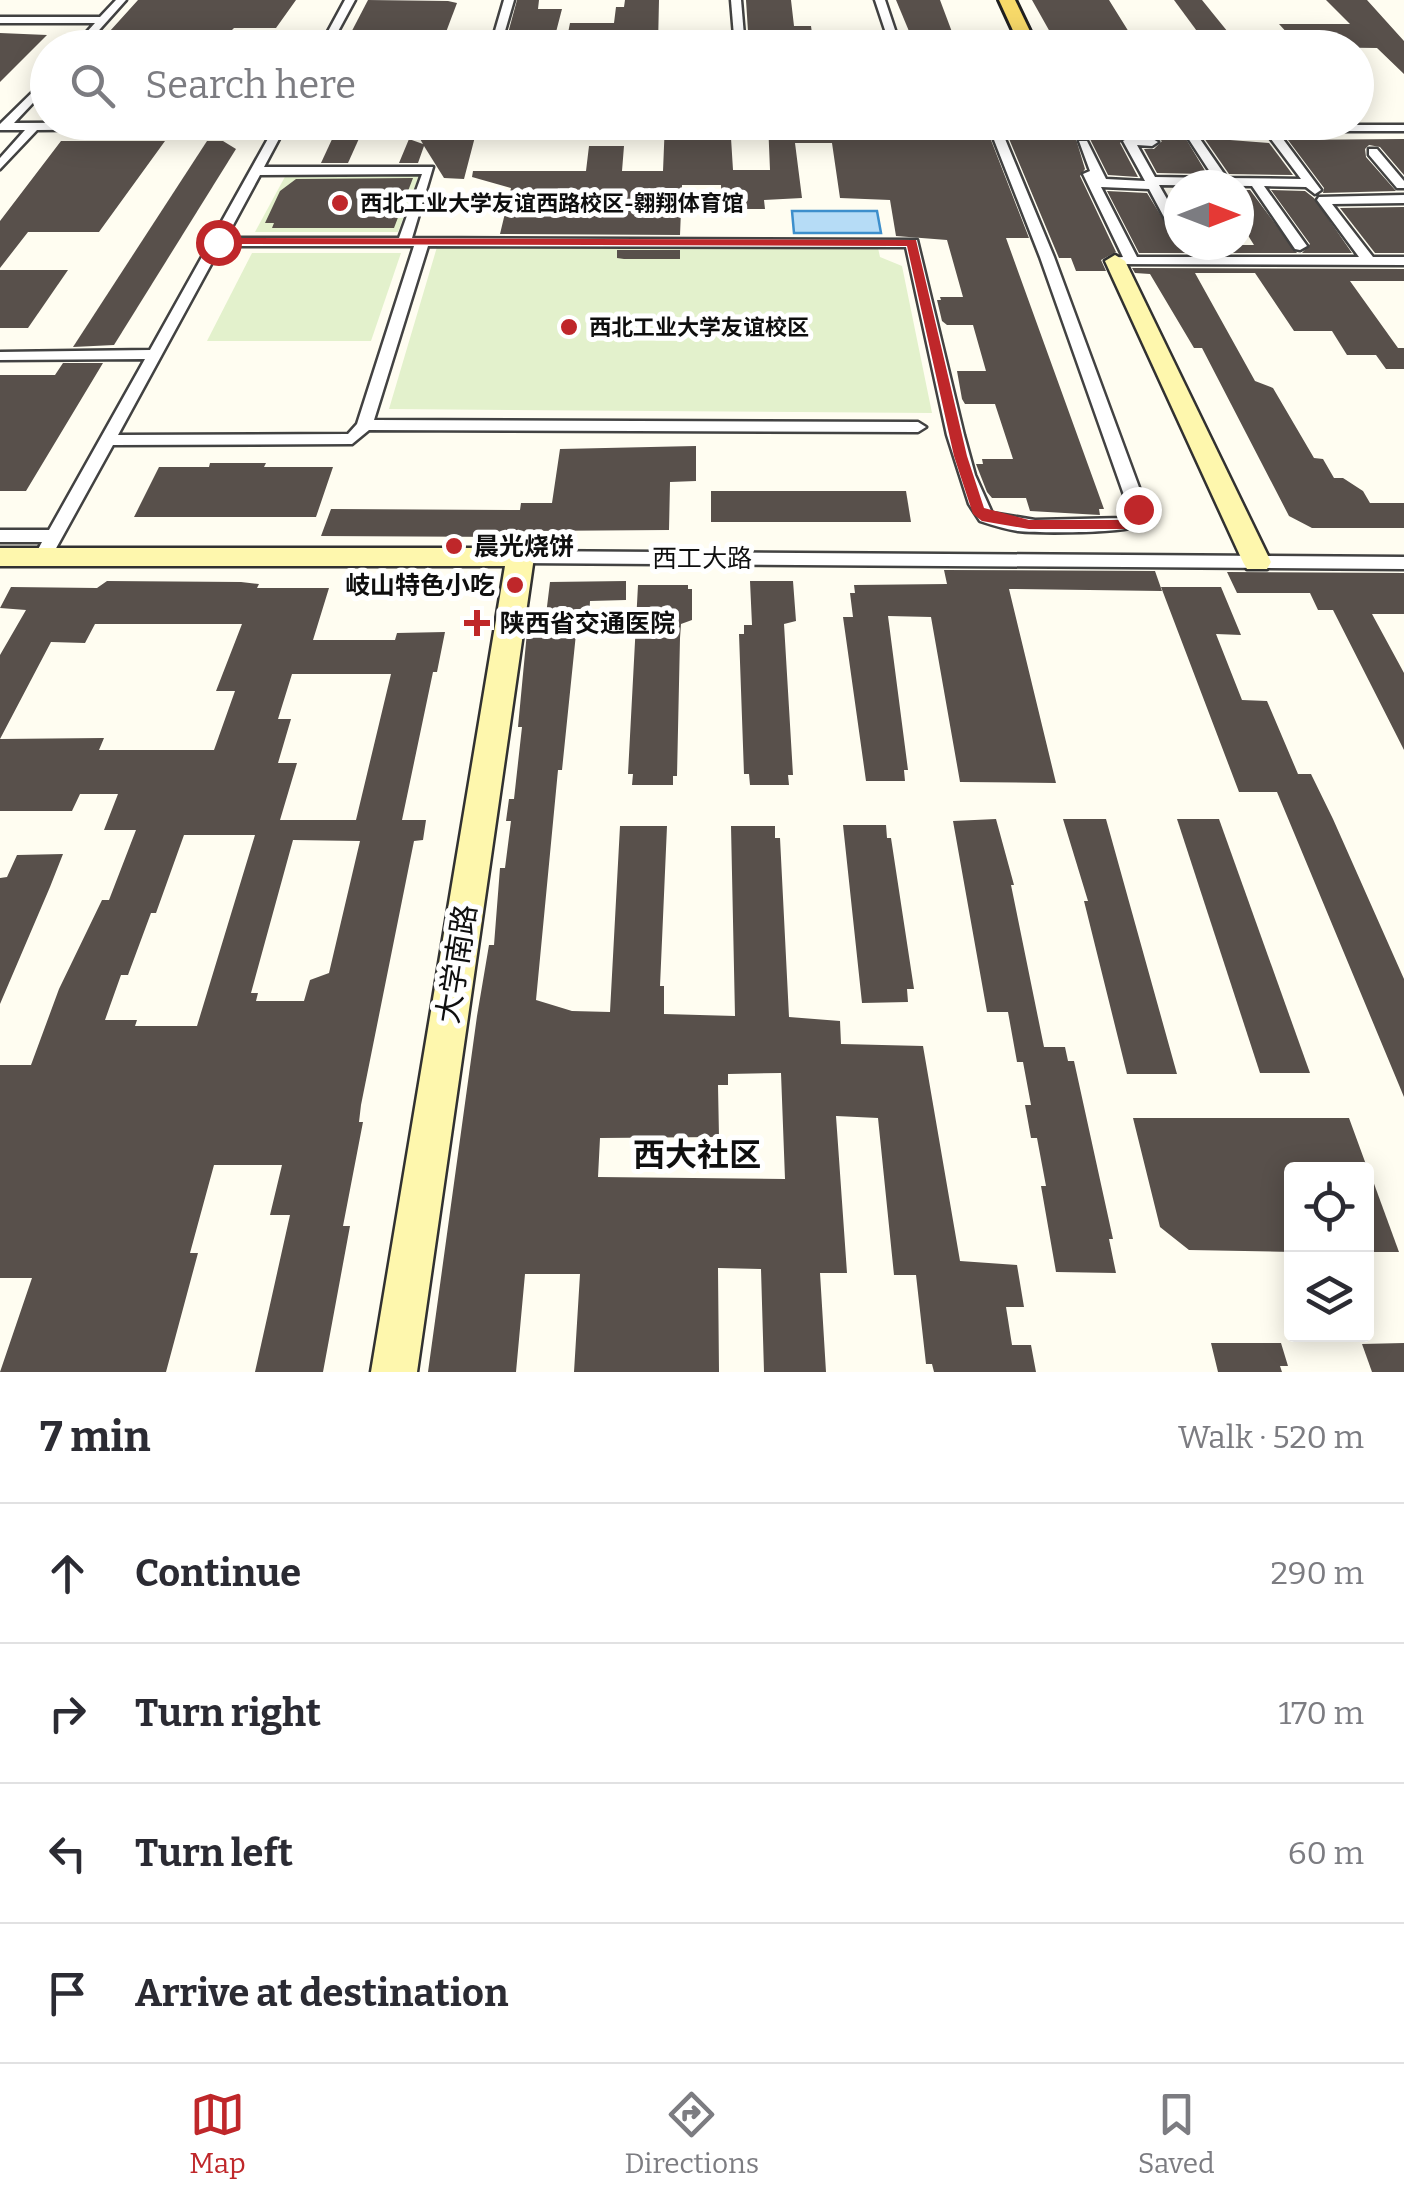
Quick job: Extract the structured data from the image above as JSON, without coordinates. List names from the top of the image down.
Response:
{
  "streets": {
    "street": ["西工大路", "大学南路"]
  },
  "crossings": [
    ["西工大路", "大学南路"]
  ],
  "districts": ["西大社区"],
  "places": {
    "other": [
      "西北工业大学友谊西路校区-翱翔体育馆",
      "西北工业大学友谊校区",
      "晨光烧饼",
      "岐山特色小吃"
    ],
    "health": ["陕西省交通医院"]
  },
  "north": "right",
  "page": {
    "search": "Search here",
    "heading": ["7 min", "Walk · 520 m"],
    "list": [
      ["Continue", "290 m"],
      ["Turn right", "170 m"],
      ["Turn left", "60 m"],
      "Arrive at destination"
    ],
    "nav": ["Map", "Directions", "Saved"]
  }
}
